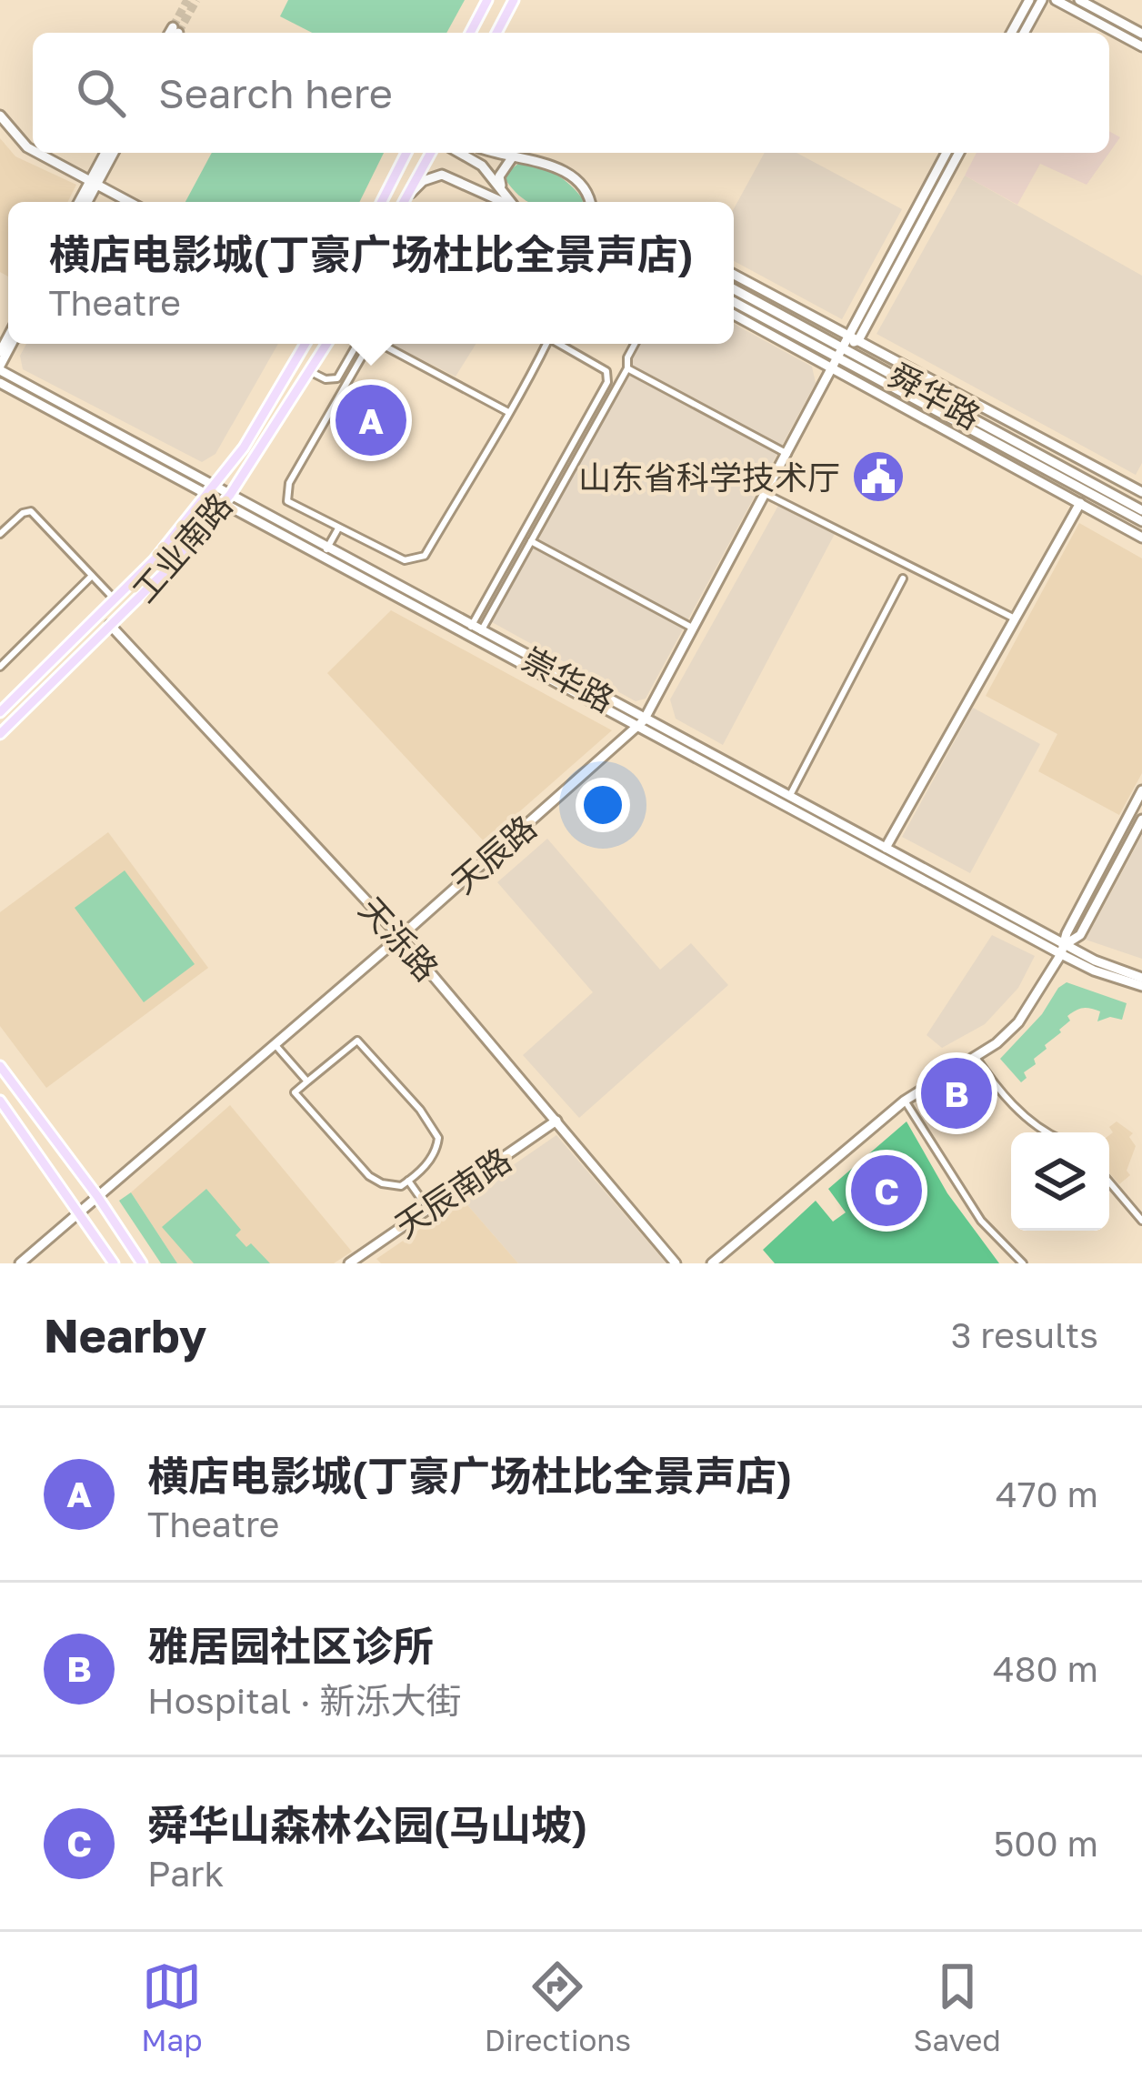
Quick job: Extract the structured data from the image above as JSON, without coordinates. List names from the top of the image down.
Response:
{
  "streets": {
    "main road": [
      "舜华路",
      "工业南路",
      "崇华路",
      "天辰路",
      "天泺路",
      "天辰南路"
    ]
  },
  "crossings": [
    ["舜华路", "天辰路"],
    ["工业南路", "崇华路"],
    ["工业南路", "天泺路"],
    ["崇华路", "天辰路"],
    ["天辰路", "天泺路"],
    ["天泺路", "天辰南路"]
  ],
  "places": {
    "public building": ["山东省科学技术厅"]
  },
  "page": {
    "search": "Search here",
    "popup": ["横店电影城(丁豪广场杜比全景声店)", "Theatre"],
    "pins": ["A", "B", "C"],
    "heading": ["Nearby", "3 results"],
    "list": [
      {
        "mark": "A",
        "name": "横店电影城(丁豪广场杜比全景声店)",
        "note": "Theatre",
        "value": "470 m"
      },
      {
        "mark": "B",
        "name": "雅居园社区诊所",
        "note": "Hospital · 新泺大街",
        "value": "480 m"
      },
      {
        "mark": "C",
        "name": "舜华山森林公园(马山坡)",
        "note": "Park",
        "value": "500 m"
      }
    ],
    "nav": ["Map", "Directions", "Saved"]
  }
}
